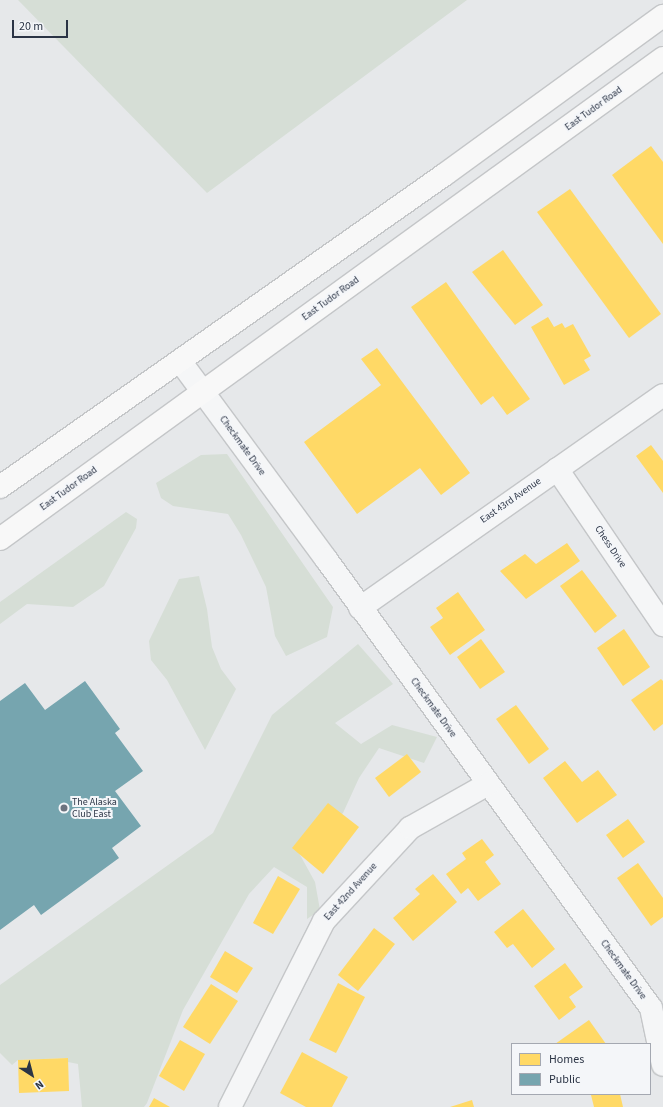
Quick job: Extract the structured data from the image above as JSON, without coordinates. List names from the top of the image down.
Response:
{
  "streets": {
    "main road": ["East Tudor Road"],
    "street": [
      "Checkmate Drive",
      "East 43rd Avenue",
      "Chess Drive",
      "East 42nd Avenue"
    ]
  },
  "crossings": [
    ["East Tudor Road", "Checkmate Drive"],
    ["Checkmate Drive", "East 43rd Avenue"],
    ["Checkmate Drive", "East 42nd Avenue"],
    ["East 43rd Avenue", "Chess Drive"]
  ],
  "places": ["The Alaska Club East"],
  "legend": ["Homes", "Public"],
  "scale_bar": "20 m",
  "north": "bottom right"
}
